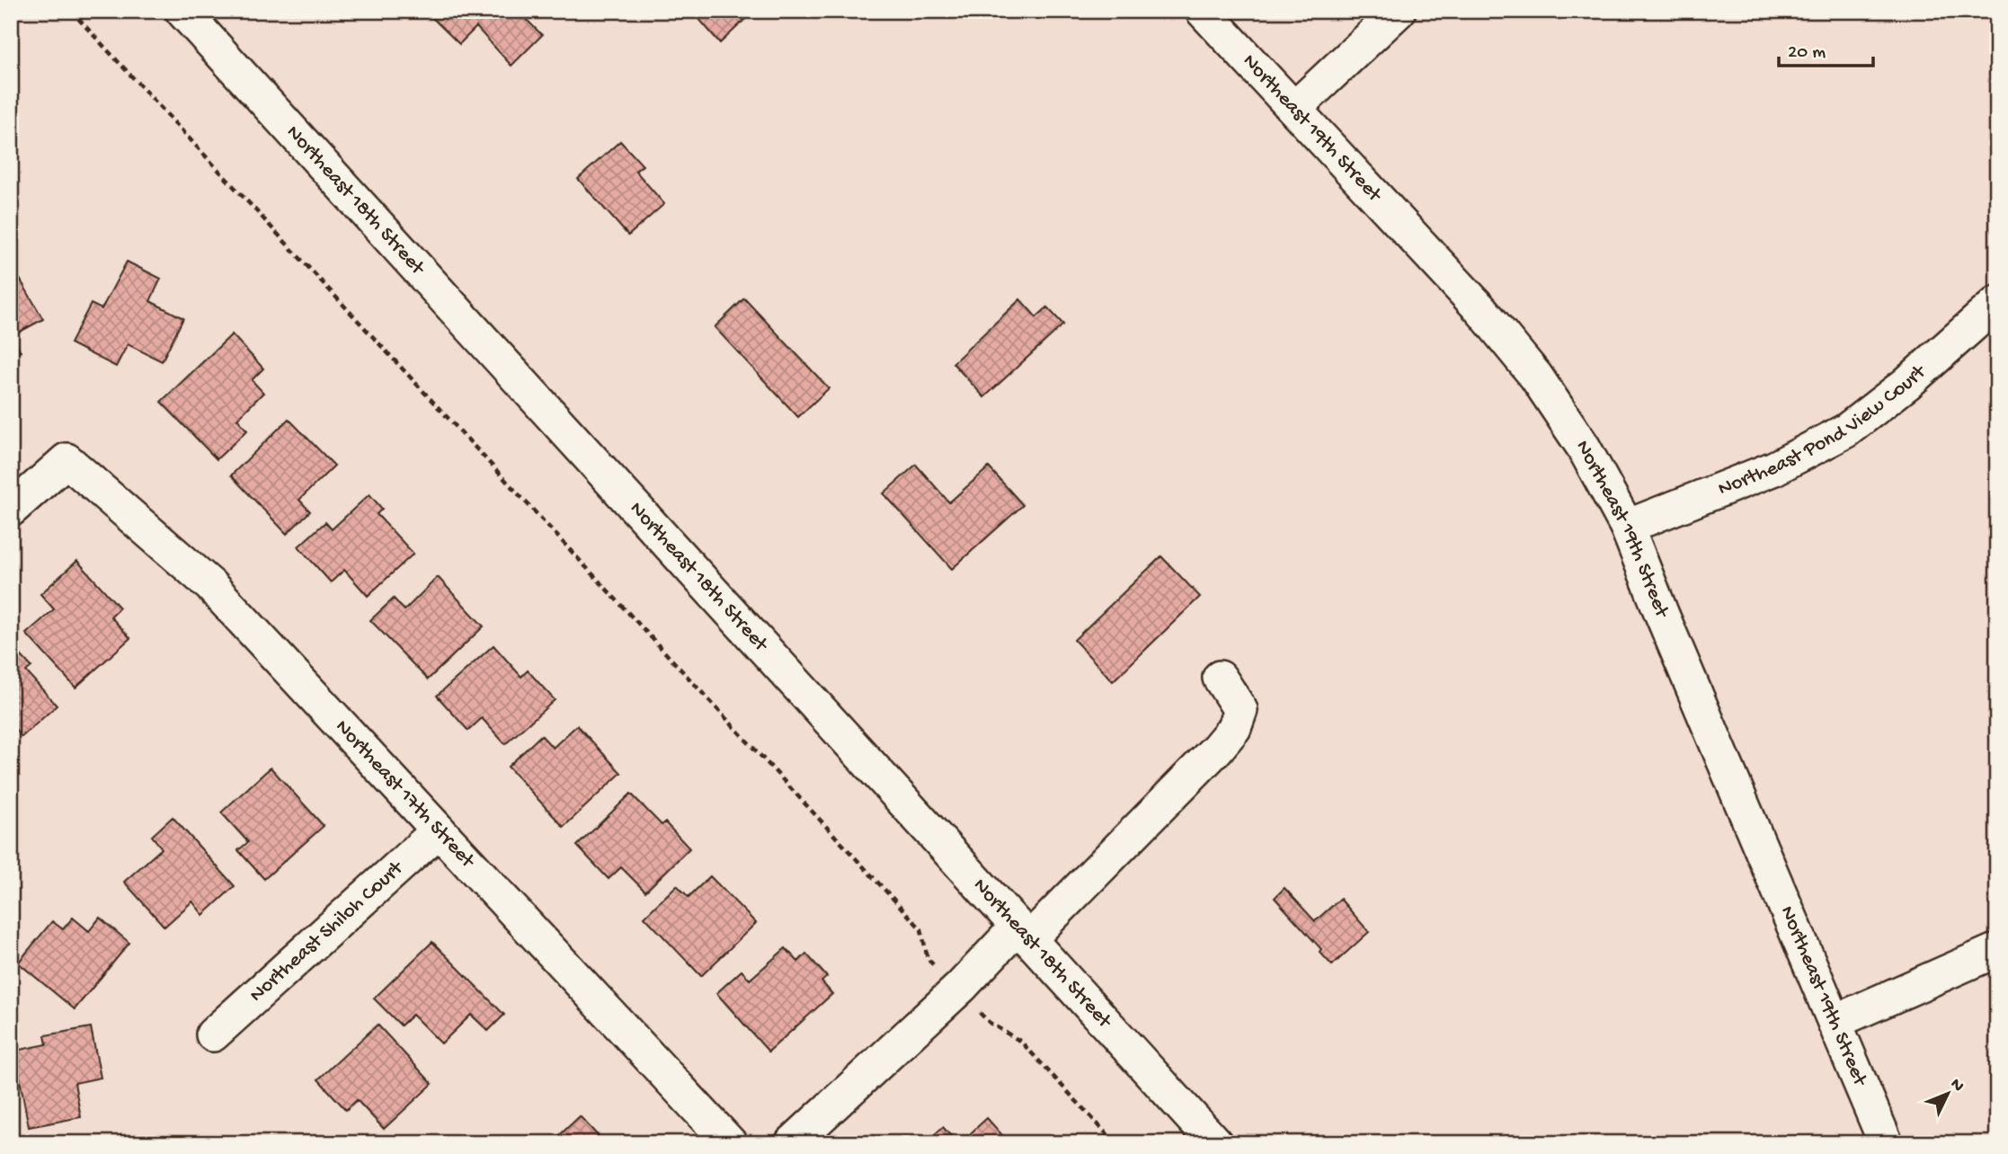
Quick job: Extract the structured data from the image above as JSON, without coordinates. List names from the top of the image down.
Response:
{
  "streets": {
    "street": [
      "Northeast 19th Street",
      "Northeast 18th Street",
      "Northeast Pond View Court",
      "Northeast 17th Street",
      "Northeast Shiloh Court"
    ]
  },
  "crossings": [
    ["Northeast 19th Street", "Northeast Pond View Court"],
    ["Northeast 17th Street", "Northeast Shiloh Court"]
  ],
  "scale_bar": "20 m",
  "north": "top right"
}
